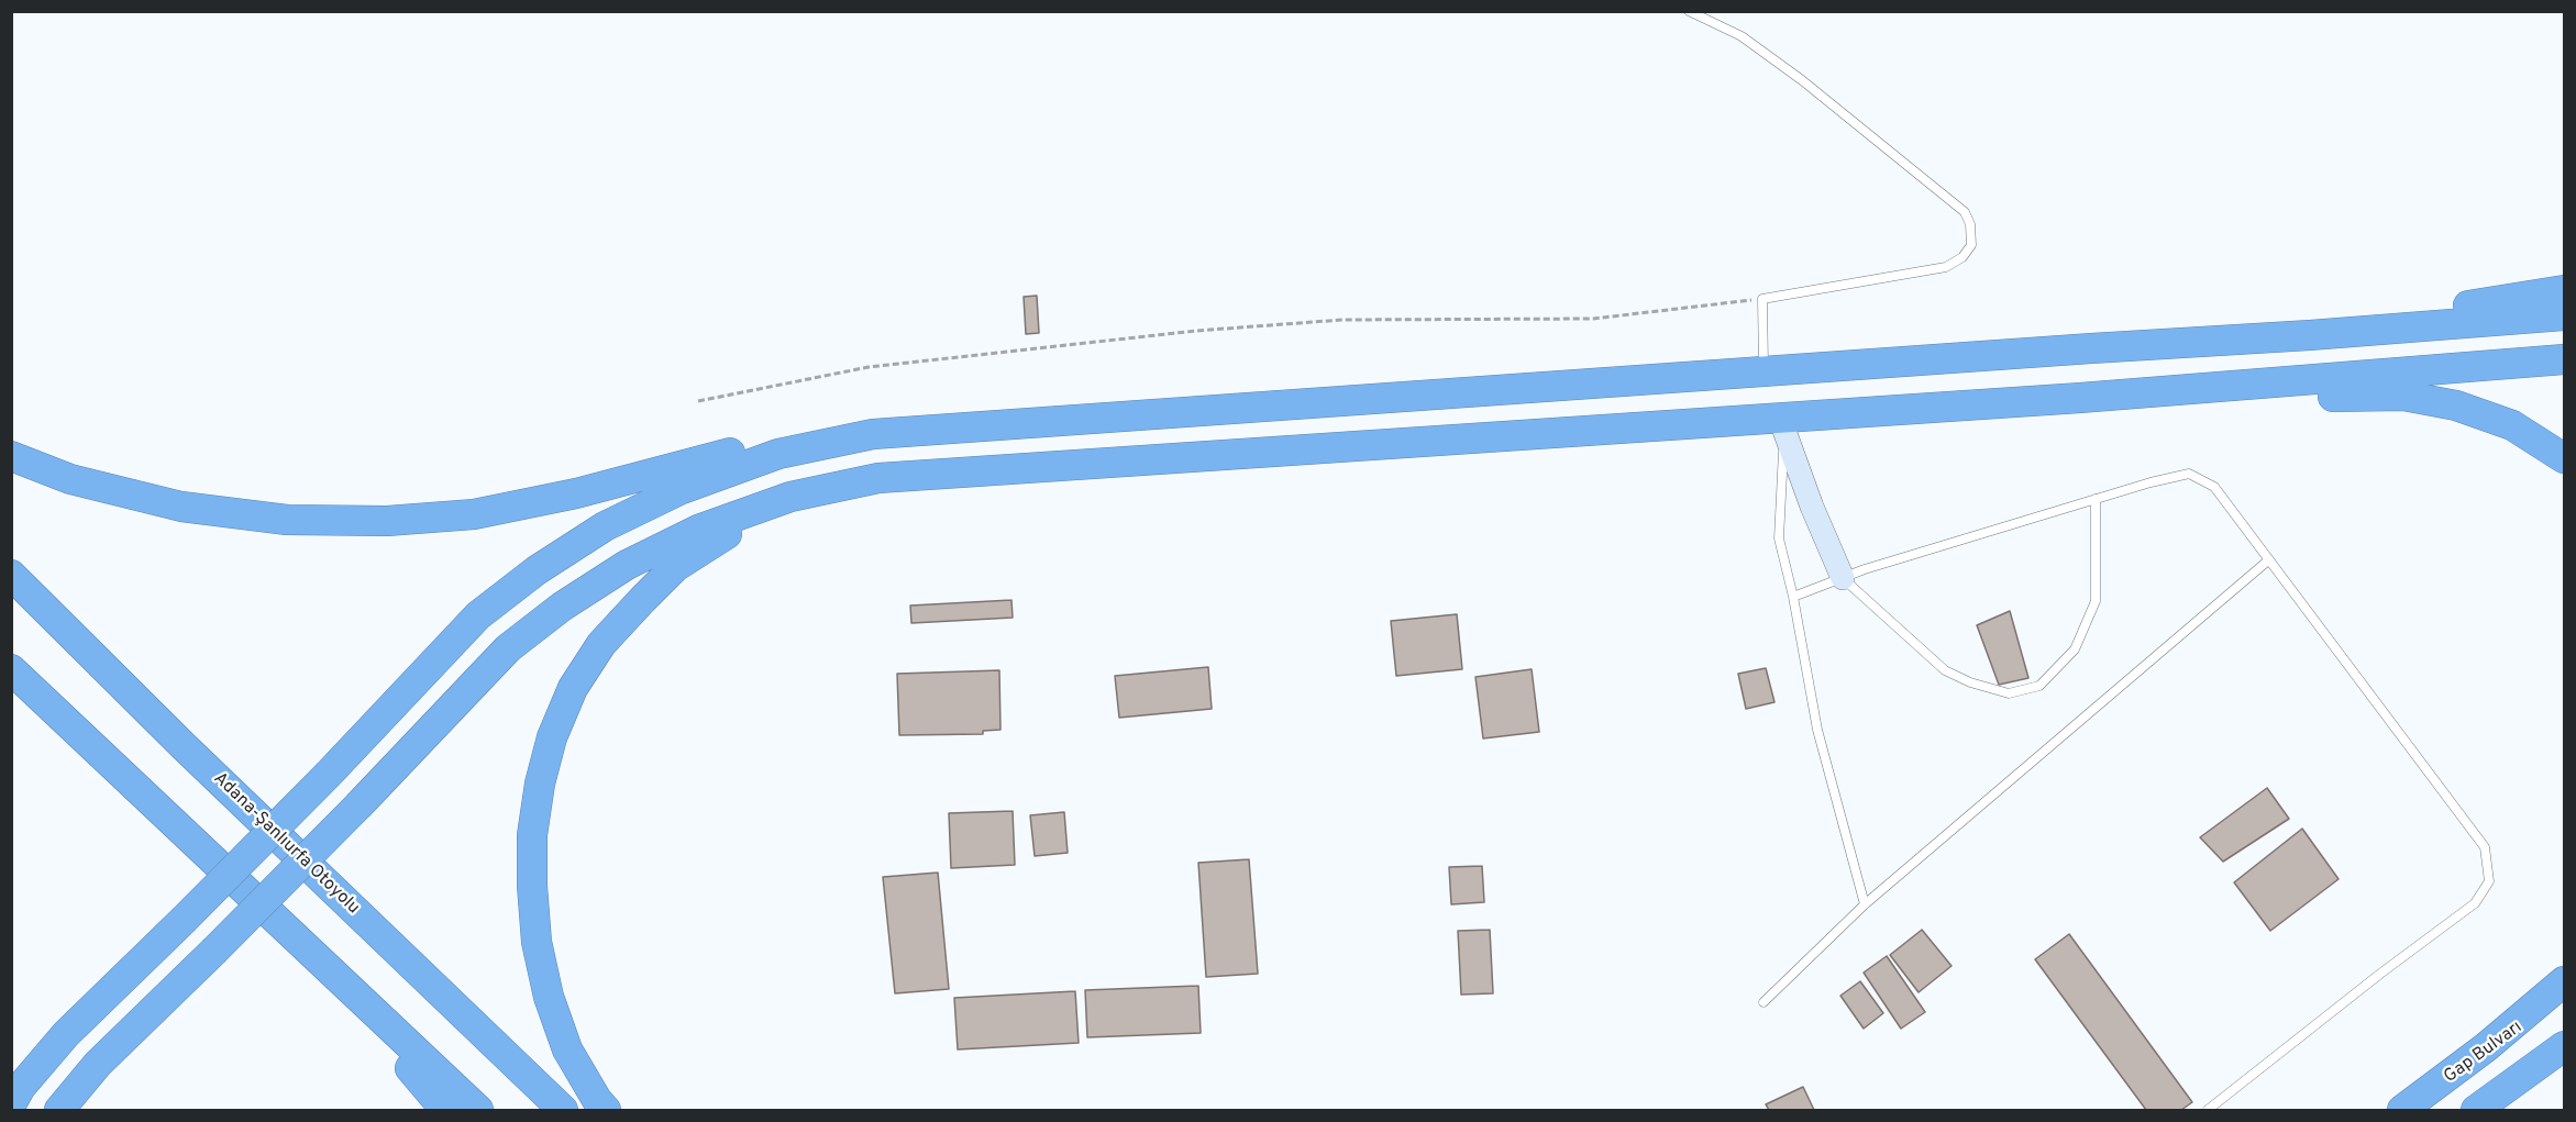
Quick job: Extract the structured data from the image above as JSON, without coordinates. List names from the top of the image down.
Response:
{
  "streets": {
    "highway": ["Adana-Şanlıurfa Otoyolu", "Gap Bulvarı"]
  }
}
